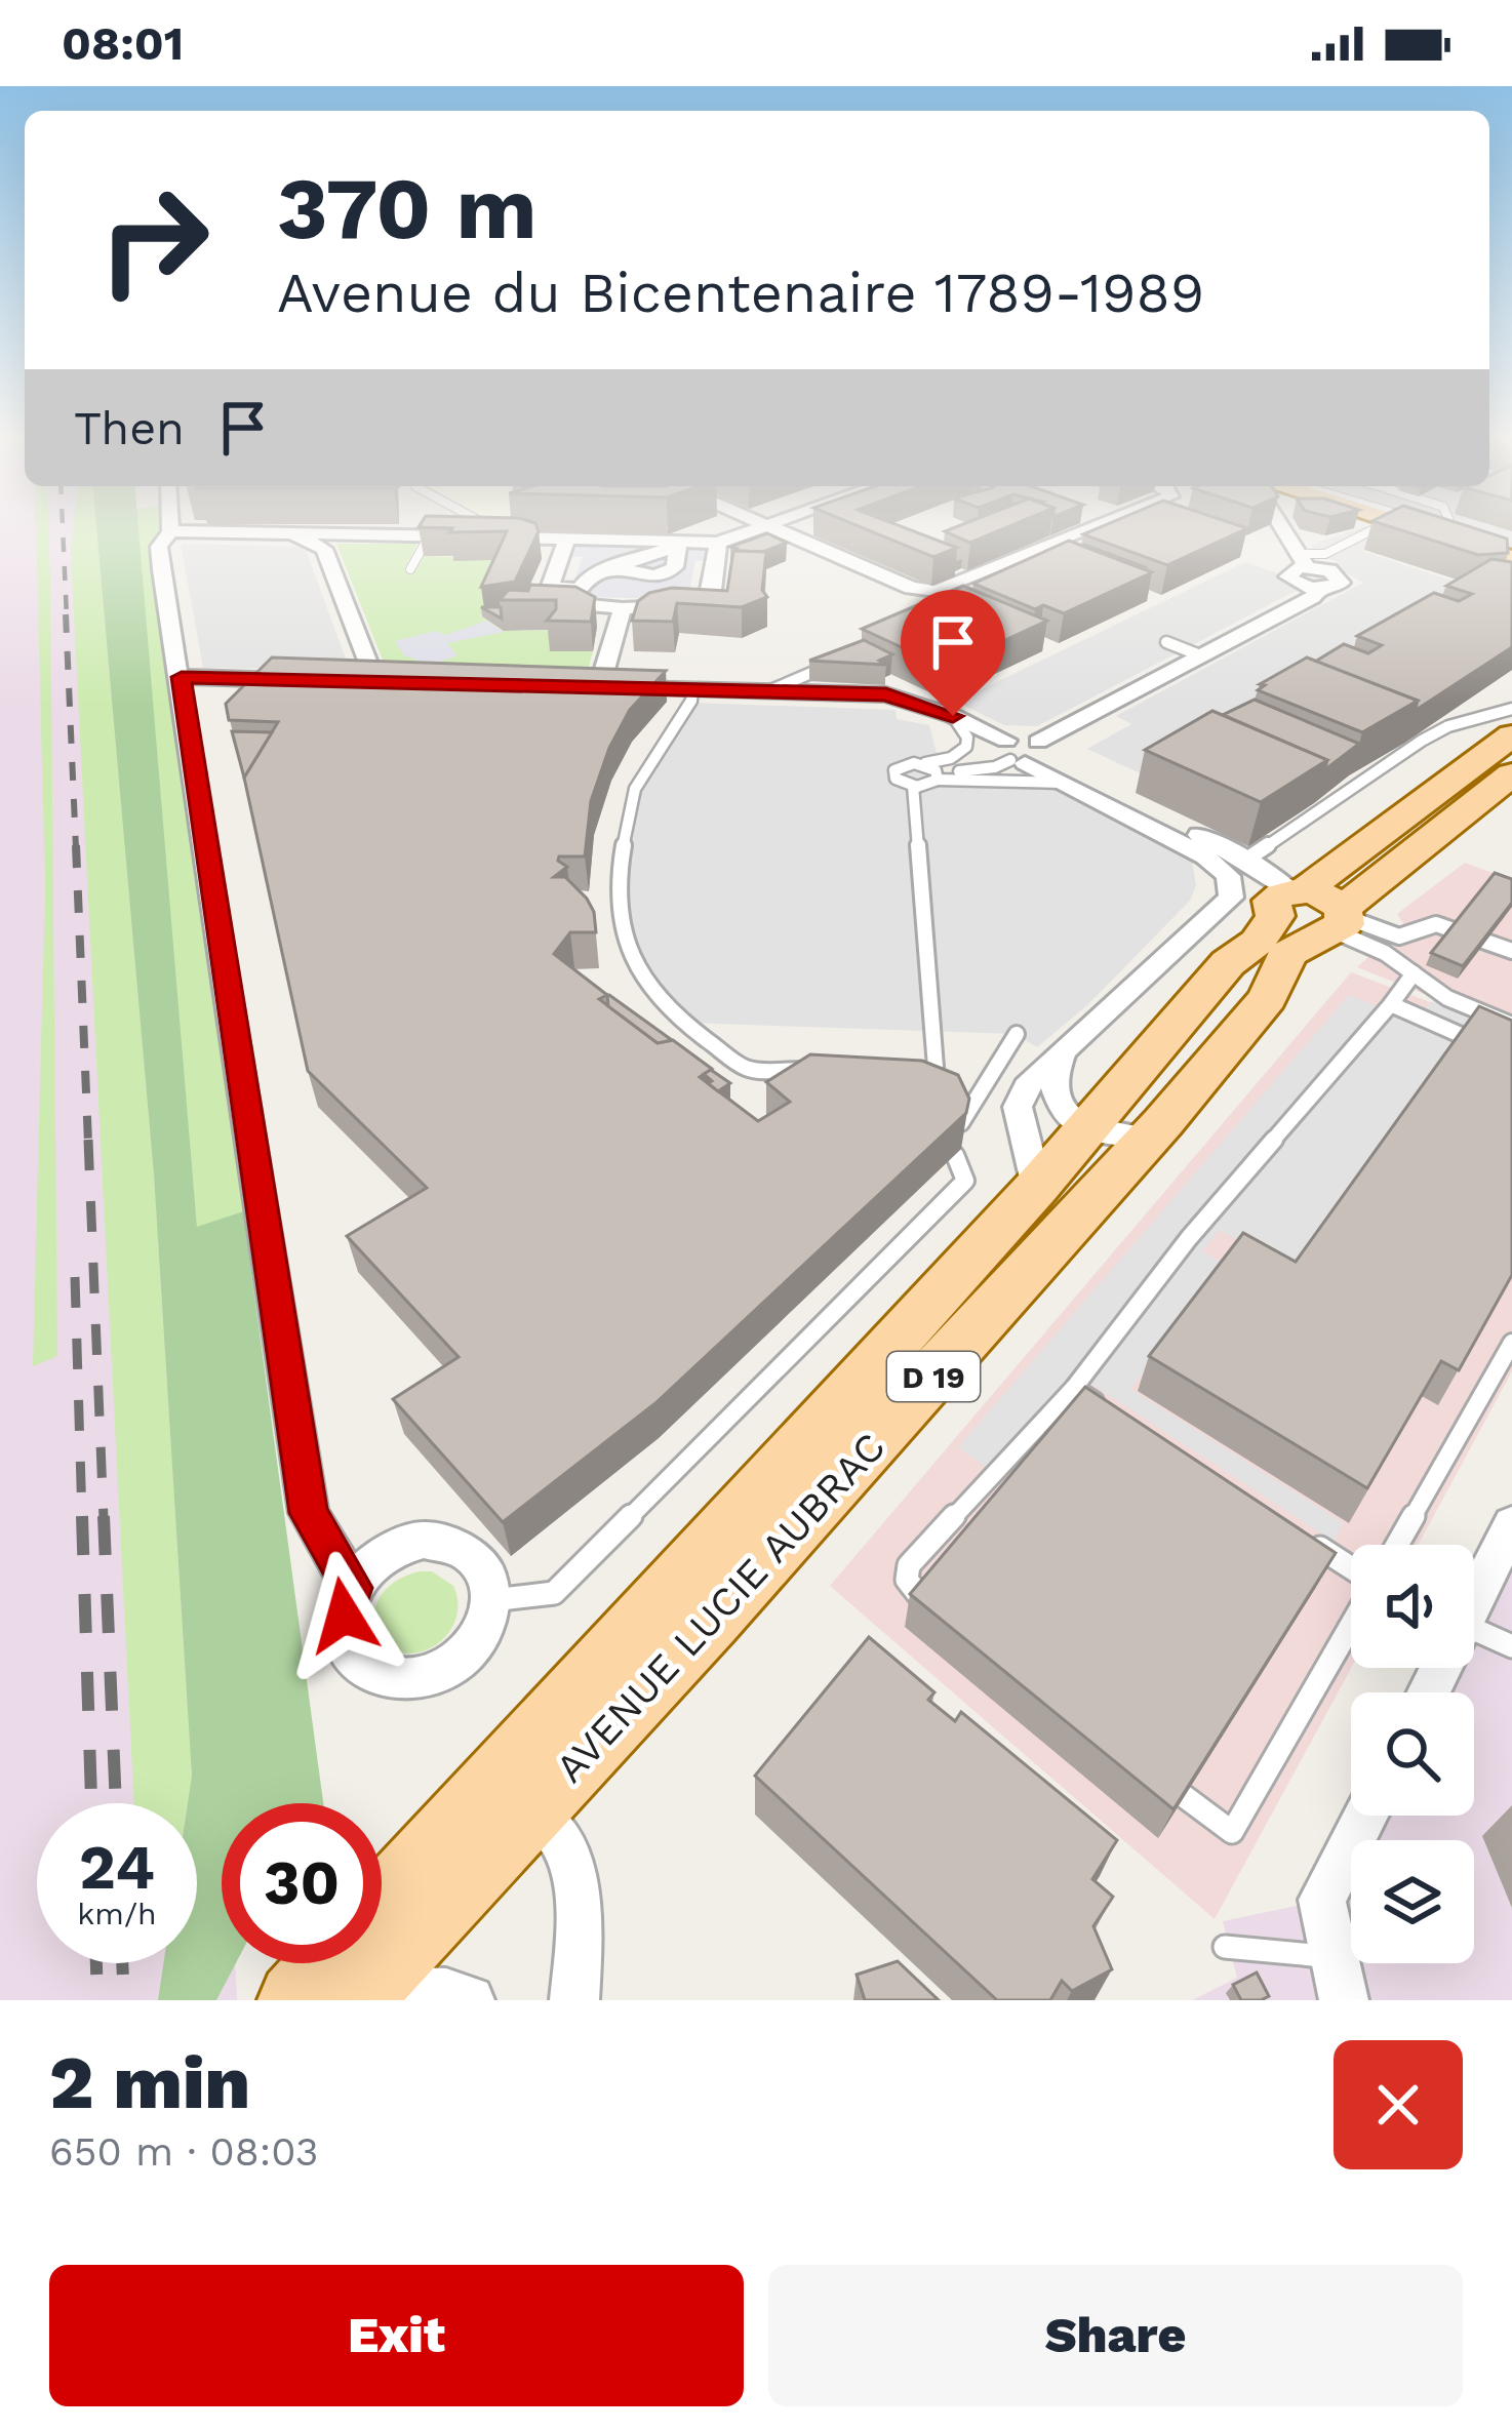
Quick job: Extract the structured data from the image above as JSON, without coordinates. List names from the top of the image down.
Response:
{
  "streets": {
    "main road": ["D 19", "AVENUE LUCIE AUBRAC"]
  },
  "page": {
    "status": "08:01",
    "turn": ["370 m", "Avenue du Bicentenaire 1789-1989"],
    "then": "Then",
    "speed": "24 km/h",
    "limit": "30",
    "heading": ["2 min", "650 m · 08:03"],
    "buttons": ["Exit", "Share"]
  }
}
